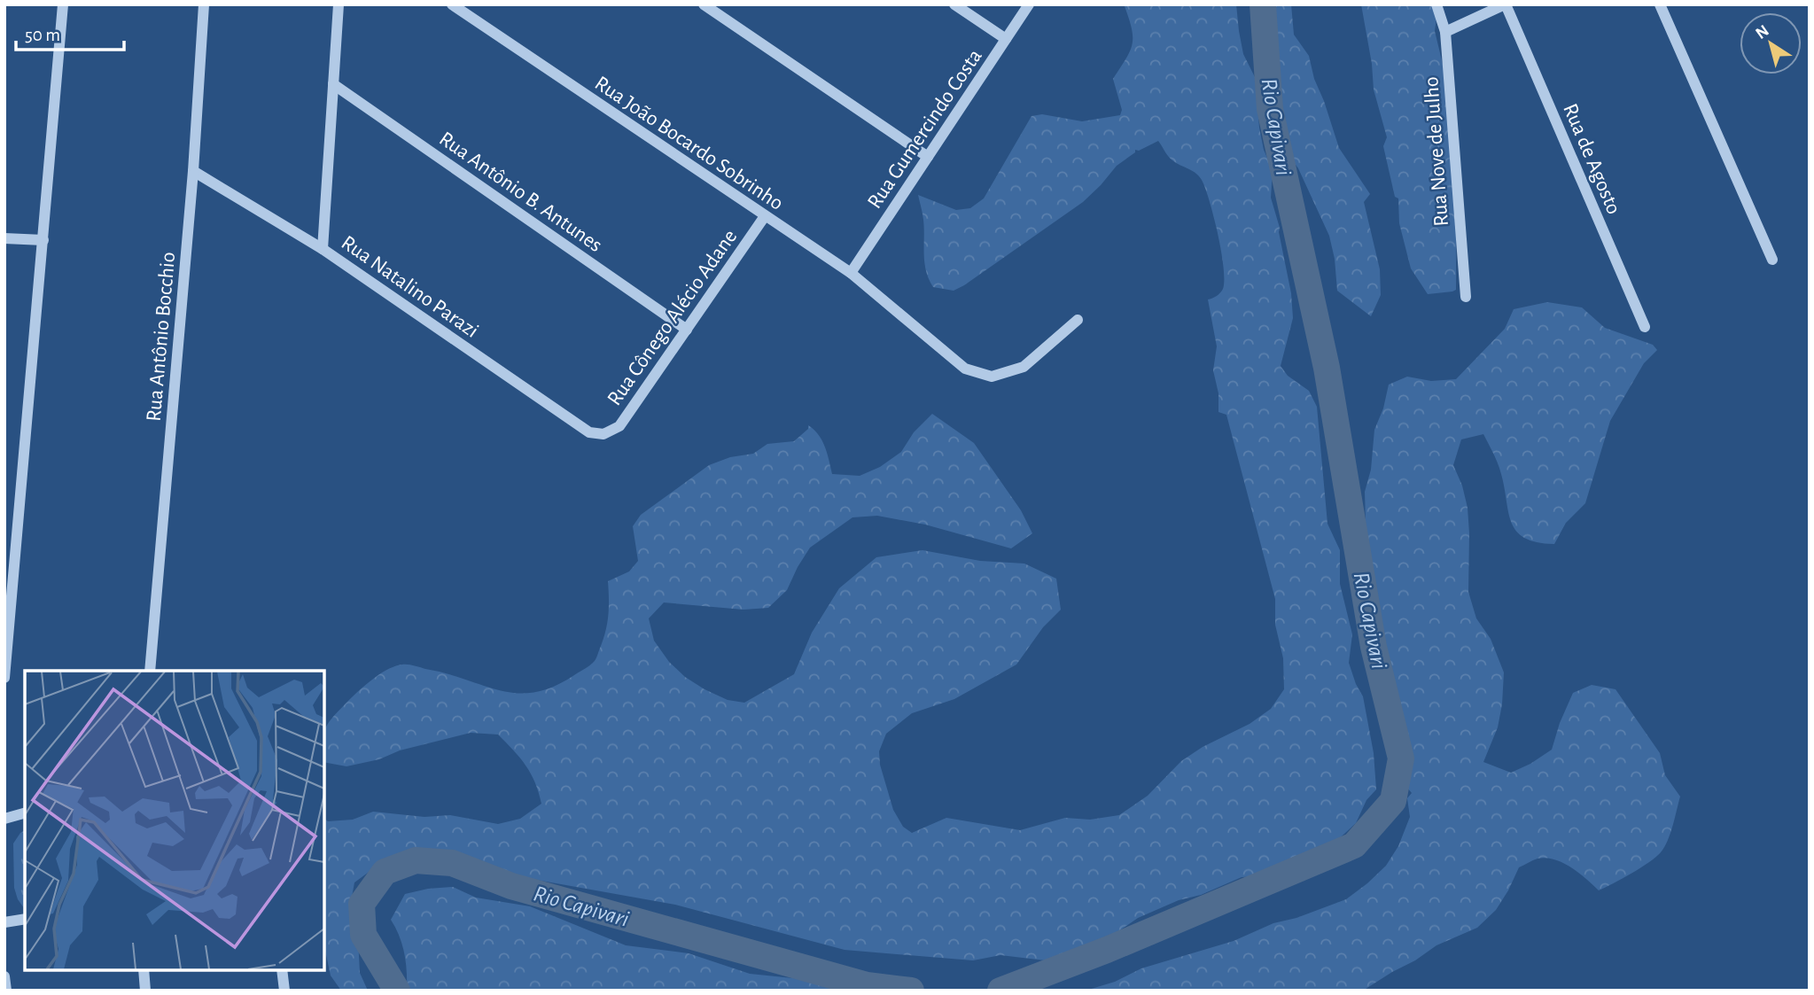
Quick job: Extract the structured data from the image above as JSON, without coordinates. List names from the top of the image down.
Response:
{
  "streets": {
    "street": [
      "Rua Gumercindo Costa",
      "Rua João Bocardo Sobrinho",
      "Rua Nove de Julho",
      "Rua de Agosto",
      "Rua Antônio B. Antunes",
      "Rua Natalino Parazi",
      "Rua Cônego Alécio Adane",
      "Rua Antônio Bocchio"
    ]
  },
  "crossings": [
    ["Rua Gumercindo Costa", "Rua João Bocardo Sobrinho"],
    ["Rua João Bocardo Sobrinho", "Rua Cônego Alécio Adane"],
    ["Rua Antônio B. Antunes", "Rua Cônego Alécio Adane"],
    ["Rua Natalino Parazi", "Rua Cônego Alécio Adane"],
    ["Rua Natalino Parazi", "Rua Antônio Bocchio"]
  ],
  "water": ["Rio Capivari"],
  "scale_bar": "50 m",
  "north": "top left"
}
